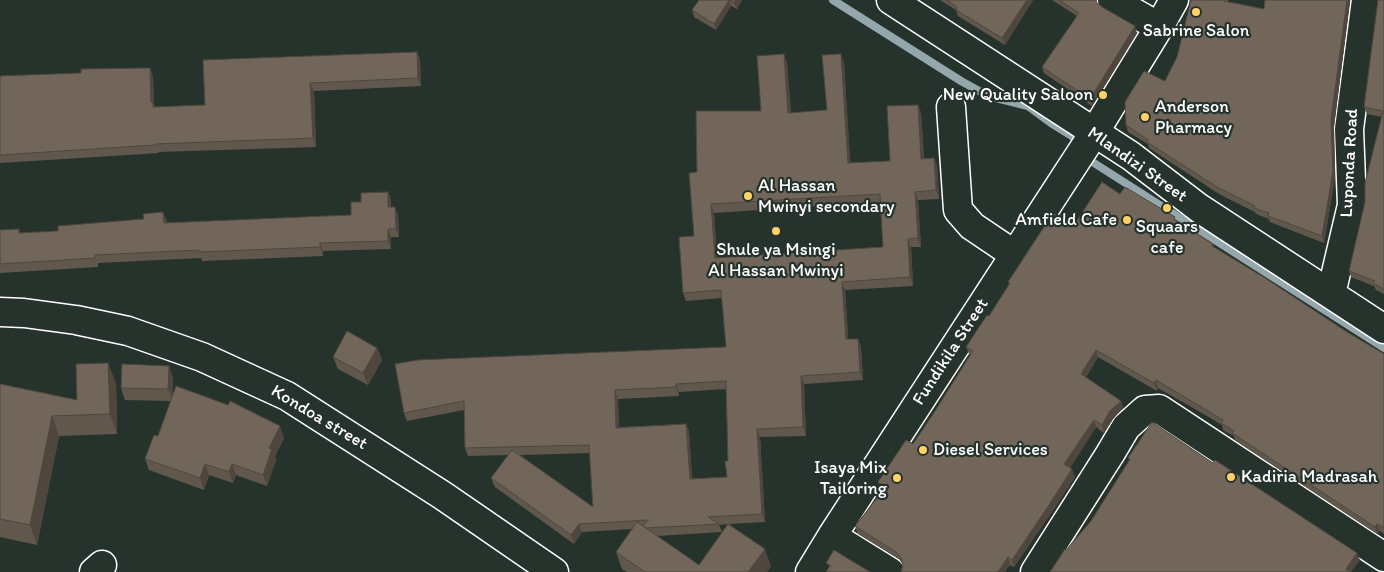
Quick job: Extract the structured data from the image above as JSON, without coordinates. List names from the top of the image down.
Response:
{
  "streets": {
    "street": [
      "Luponda Road",
      "Mlandizi Street",
      "Fundikila Street",
      "Kondoa street"
    ]
  },
  "crossings": [
    ["Luponda Road", "Mlandizi Street"],
    ["Mlandizi Street", "Fundikila Street"]
  ],
  "places": [
    "Sabrine Salon",
    "New Quality Saloon",
    "Anderson Pharmacy",
    "Al Hassan Mwinyi secondary",
    "Squaars cafe",
    "Amfield Cafe",
    "Shule ya Msingi Al Hassan Mwinyi",
    "Diesel Services",
    "Kadiria Madrasah",
    "Isaya Mix Tailoring"
  ]
}
